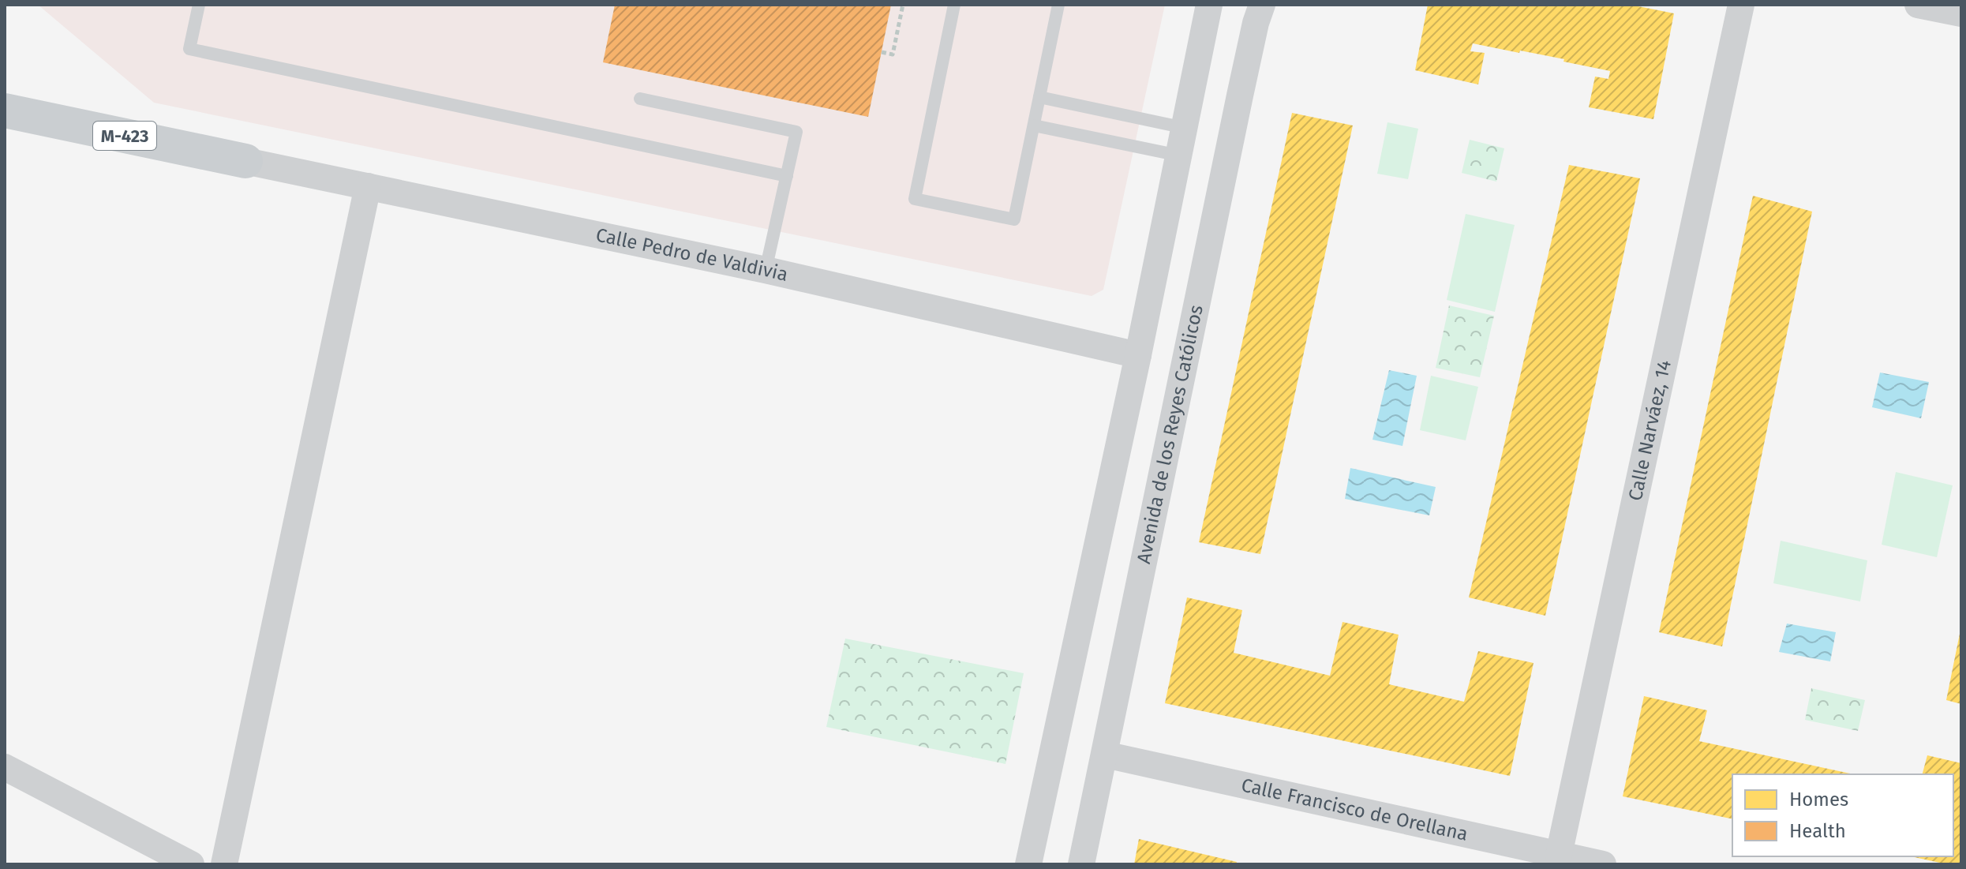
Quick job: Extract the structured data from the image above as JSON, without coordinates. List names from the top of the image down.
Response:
{
  "streets": {
    "main road": ["M-423"],
    "street": [
      "Calle Pedro de Valdivia",
      "Calle Narváez, 14",
      "Avenida de los Reyes Católicos",
      "Calle Francisco de Orellana"
    ]
  },
  "crossings": [
    ["M-423", "Calle Pedro de Valdivia"],
    ["Calle Narváez, 14", "Calle Francisco de Orellana"],
    ["Avenida de los Reyes Católicos", "Calle Francisco de Orellana"]
  ],
  "legend": ["Homes", "Health"]
}
